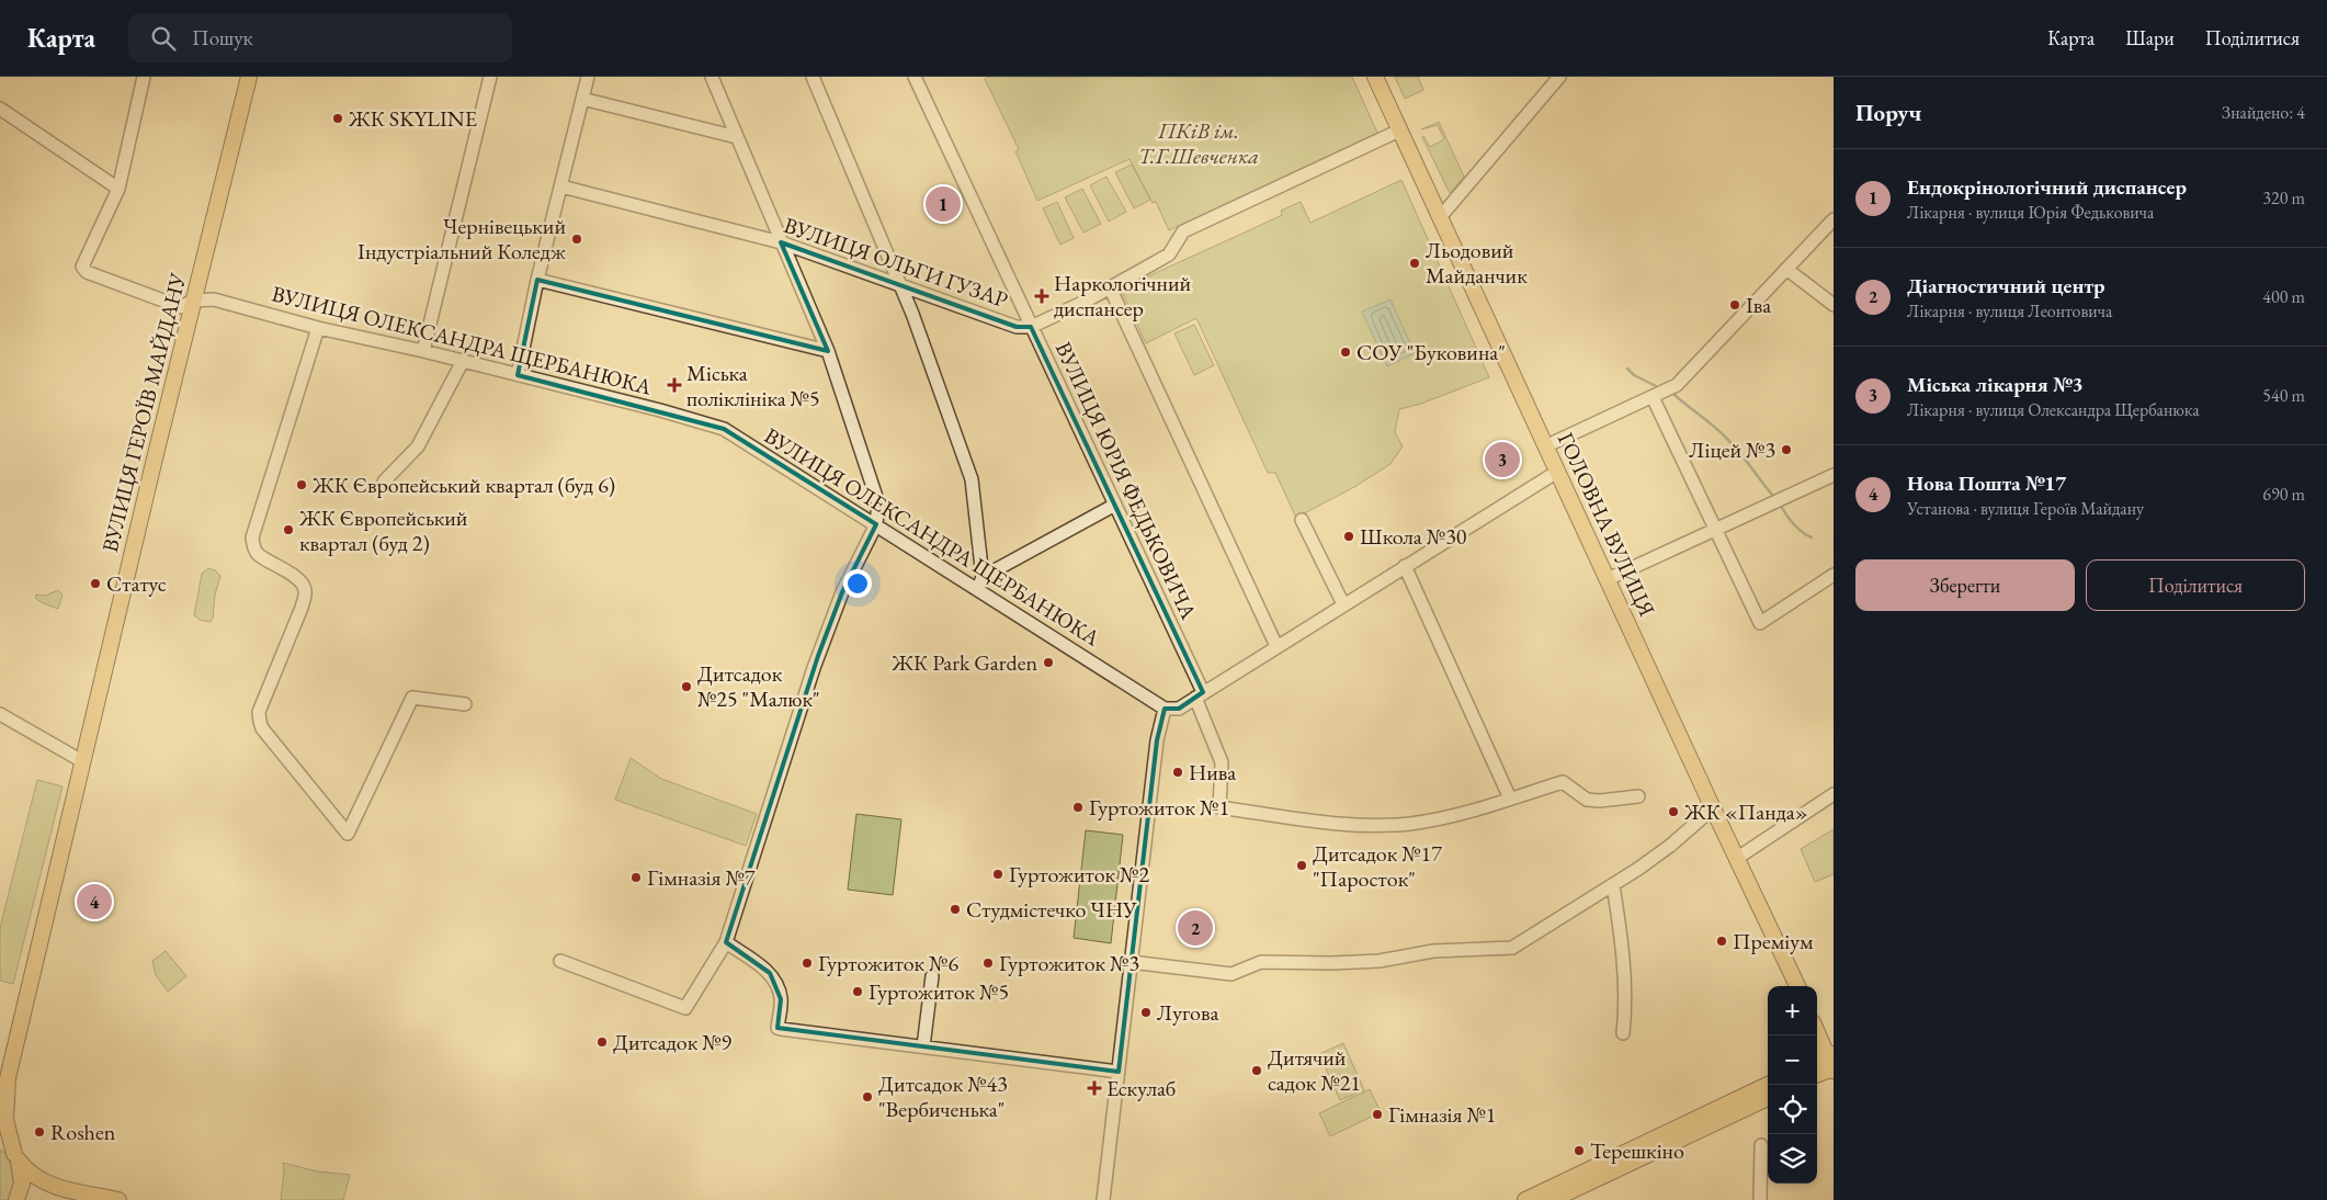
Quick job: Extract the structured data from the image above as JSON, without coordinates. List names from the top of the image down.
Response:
{
  "streets": {
    "main road": ["ВУЛИЦЯ ГЕРОЇВ МАЙДАНУ", "ГОЛОВНА ВУЛИЦЯ"],
    "street": ["ВУЛИЦЯ ОЛЬГИ ГУЗАР", "ВУЛИЦЯ ОЛЕКСАНДРА ЩЕРБАНЮКА", "ВУЛИЦЯ ЮРІЯ ФЕДЬКОВИЧА"]
  },
  "crossings": [
    ["ВУЛИЦЯ ОЛЬГИ ГУЗАР", "ВУЛИЦЯ ЮРІЯ ФЕДЬКОВИЧА"],
    ["ВУЛИЦЯ ОЛЬГИ ГУЗАР", "ГОЛОВНА ВУЛИЦЯ"],
    ["ВУЛИЦЯ ОЛЕКСАНДРА ЩЕРБАНЮКА", "ВУЛИЦЯ ГЕРОЇВ МАЙДАНУ"]
  ],
  "parks": ["ПКіВ ім. Т.Г.Шевченка"],
  "places": {
    "other": [
      "ЖК SKYLINE",
      "Чернівецький Індустріальний Коледж",
      "Льодовий Майданчик",
      "Іва",
      "СОУ \"Буковина\"",
      "Ліцей №3",
      "ЖК Європейський квартал (буд 6)",
      "ЖК Європейський квартал (буд 2)",
      "Школа №30",
      "Статус",
      "ЖК Park Garden",
      "Дитсадок №25 \"Малюк\"",
      "Нива",
      "Гуртожиток №1",
      "ЖК «Панда»",
      "Дитсадок №17 \"Паросток\"",
      "Гуртожиток №2",
      "Гімназія №7",
      "Студмістечко ЧНУ",
      "Преміум",
      "Гуртожиток №6",
      "Гуртожиток №3",
      "Гуртожиток №5",
      "Лугова",
      "Дитсадок №9",
      "Дитячий садок №21",
      "Дитсадок №43 \"Вербиченька\"",
      "Гімназія №1",
      "Roshen",
      "Терешкіно"
    ],
    "health": ["Наркологічний диспансер", "Міська поліклініка №5", "Ескулаб"]
  },
  "page": {
    "header": "Карта",
    "search": "Пошук",
    "nav": ["Карта", "Шари", "Поділитися"],
    "heading": ["Поруч", "Знайдено: 4"],
    "list": [
      {
        "mark": "1",
        "name": "Ендокрінологічний диспансер",
        "note": "Лікарня · вулиця Юрія Федьковича",
        "value": "320 m"
      },
      {
        "mark": "2",
        "name": "Діагностичний центр",
        "note": "Лікарня · вулиця Леонтовича",
        "value": "400 m"
      },
      {
        "mark": "3",
        "name": "Міська лікарня №3",
        "note": "Лікарня · вулиця Олександра Щербанюка",
        "value": "540 m"
      },
      {
        "mark": "4",
        "name": "Нова Пошта №17",
        "note": "Установа · вулиця Героїв Майдану",
        "value": "690 m"
      }
    ],
    "pins": [
      "1",
      "3",
      "4",
      "2"
    ],
    "buttons": ["Зберегти", "Поділитися"],
    "map_buttons": ["+", "−"]
  }
}
